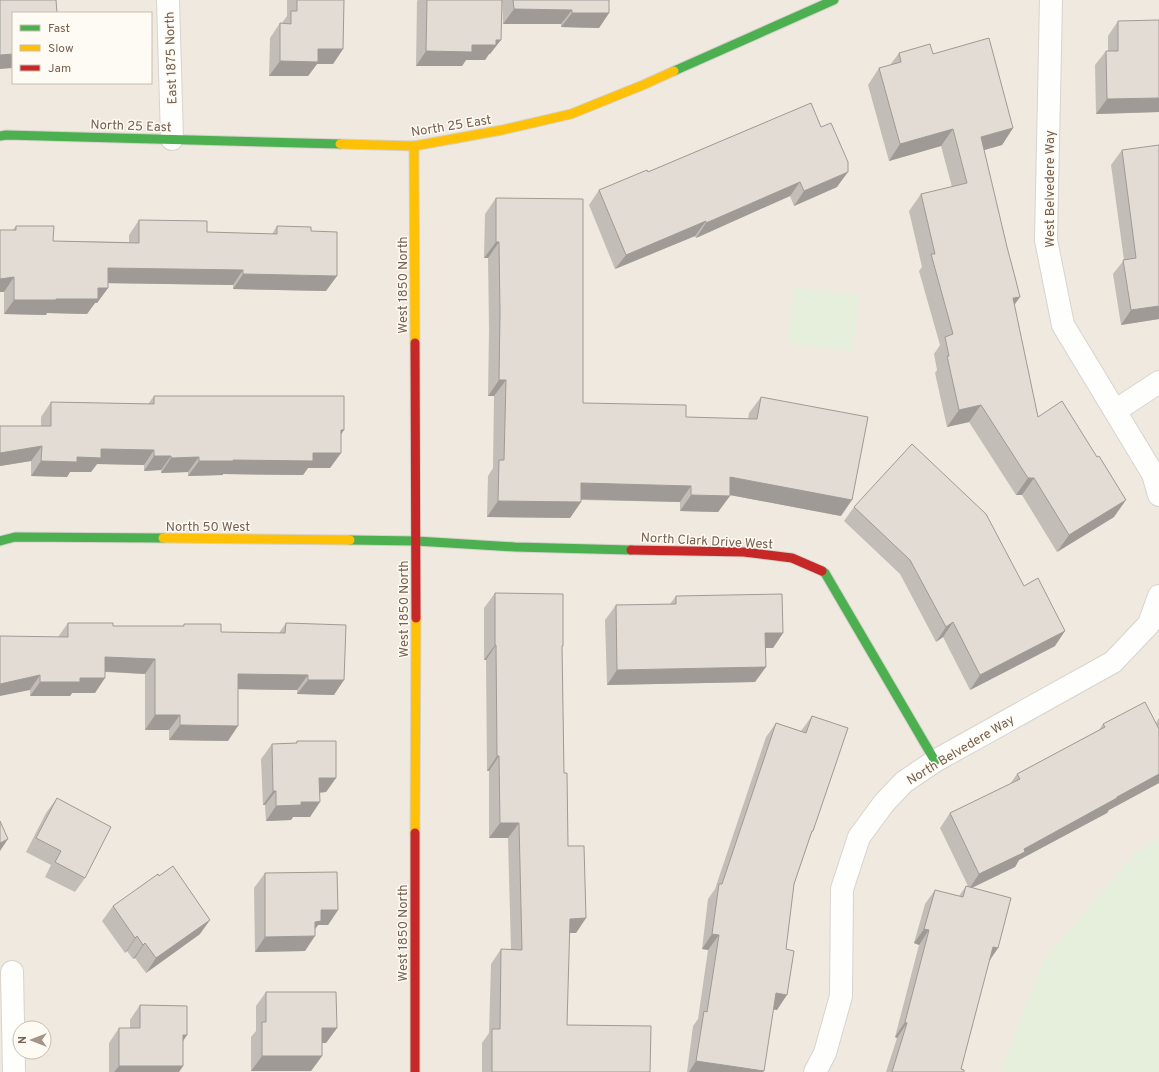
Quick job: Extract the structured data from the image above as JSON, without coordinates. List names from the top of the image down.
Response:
{
  "streets": {
    "street": [
      "East 1875 North",
      "North 25 East",
      "West Belvedere Way",
      "West 1850 North",
      "North 50 West",
      "North Clark Drive West",
      "North Belvedere Way"
    ]
  },
  "crossings": [
    ["East 1875 North", "North 25 East"],
    ["North 25 East", "West 1850 North"],
    ["West 1850 North", "North 50 West"],
    ["West 1850 North", "North Clark Drive West"],
    ["North 50 West", "North Clark Drive West"],
    ["North Clark Drive West", "North Belvedere Way"]
  ],
  "legend": ["Fast", "Slow", "Jam"],
  "north": "left"
}
